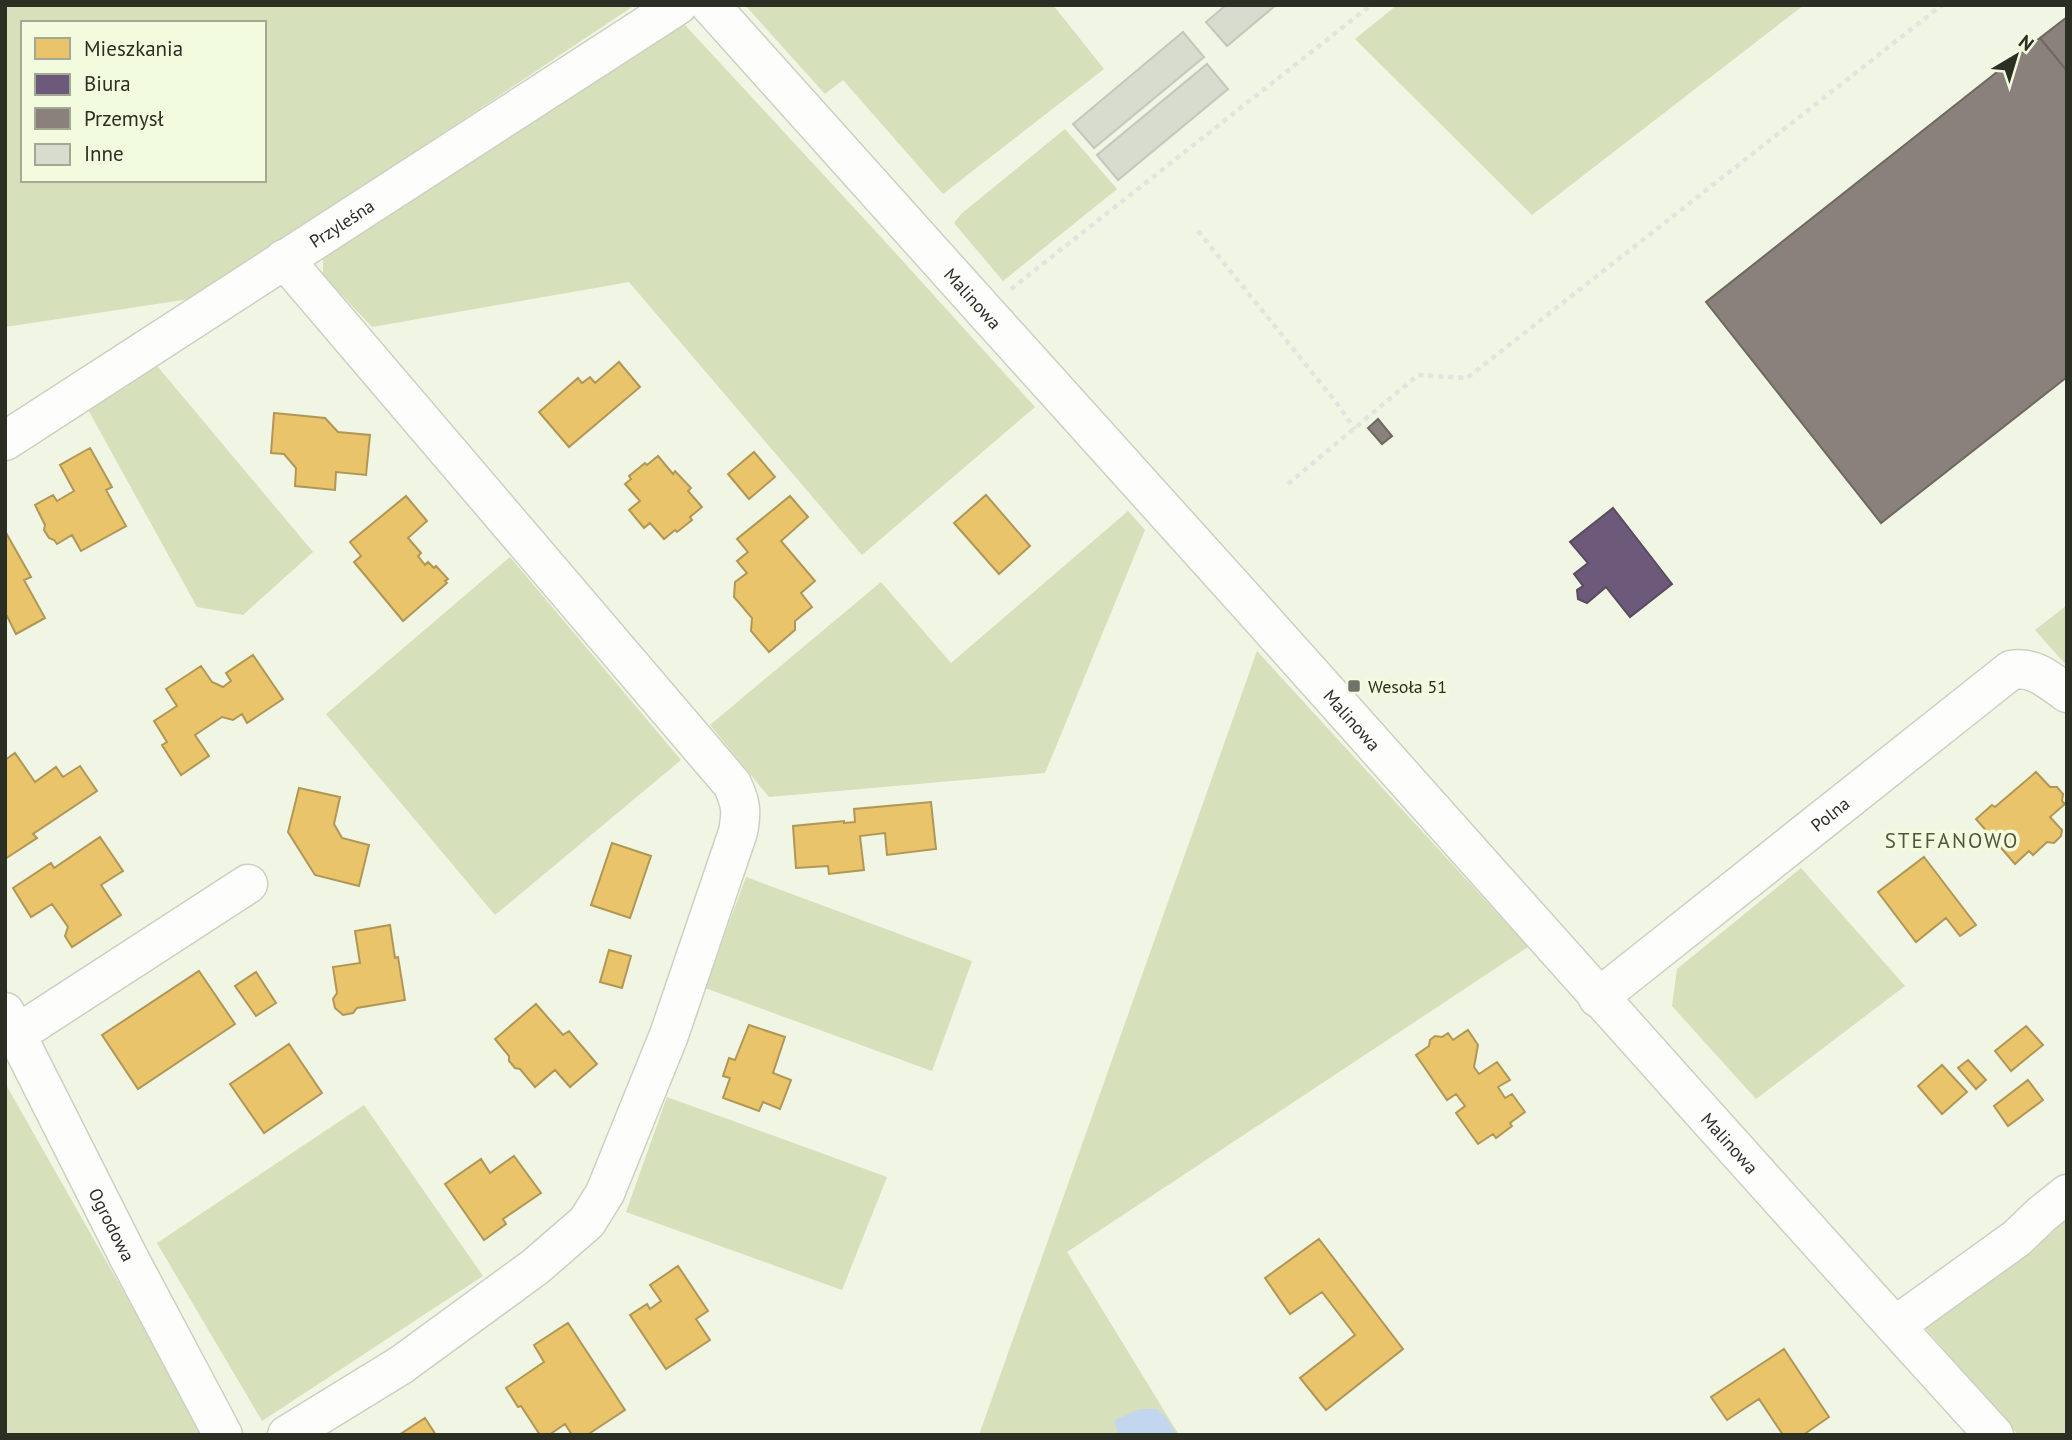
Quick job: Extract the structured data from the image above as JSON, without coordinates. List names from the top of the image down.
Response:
{
  "streets": {
    "street": [
      "Przyleśna",
      "Malinowa",
      "Polna",
      "Ogrodowa"
    ]
  },
  "crossings": [
    ["Malinowa", "Polna"]
  ],
  "districts": ["STEFANOWO"],
  "places": {
    "transit": ["Wesoła 51"]
  },
  "legend": [
    "Mieszkania",
    "Biura",
    "Przemysł",
    "Inne"
  ],
  "north": "top right"
}
